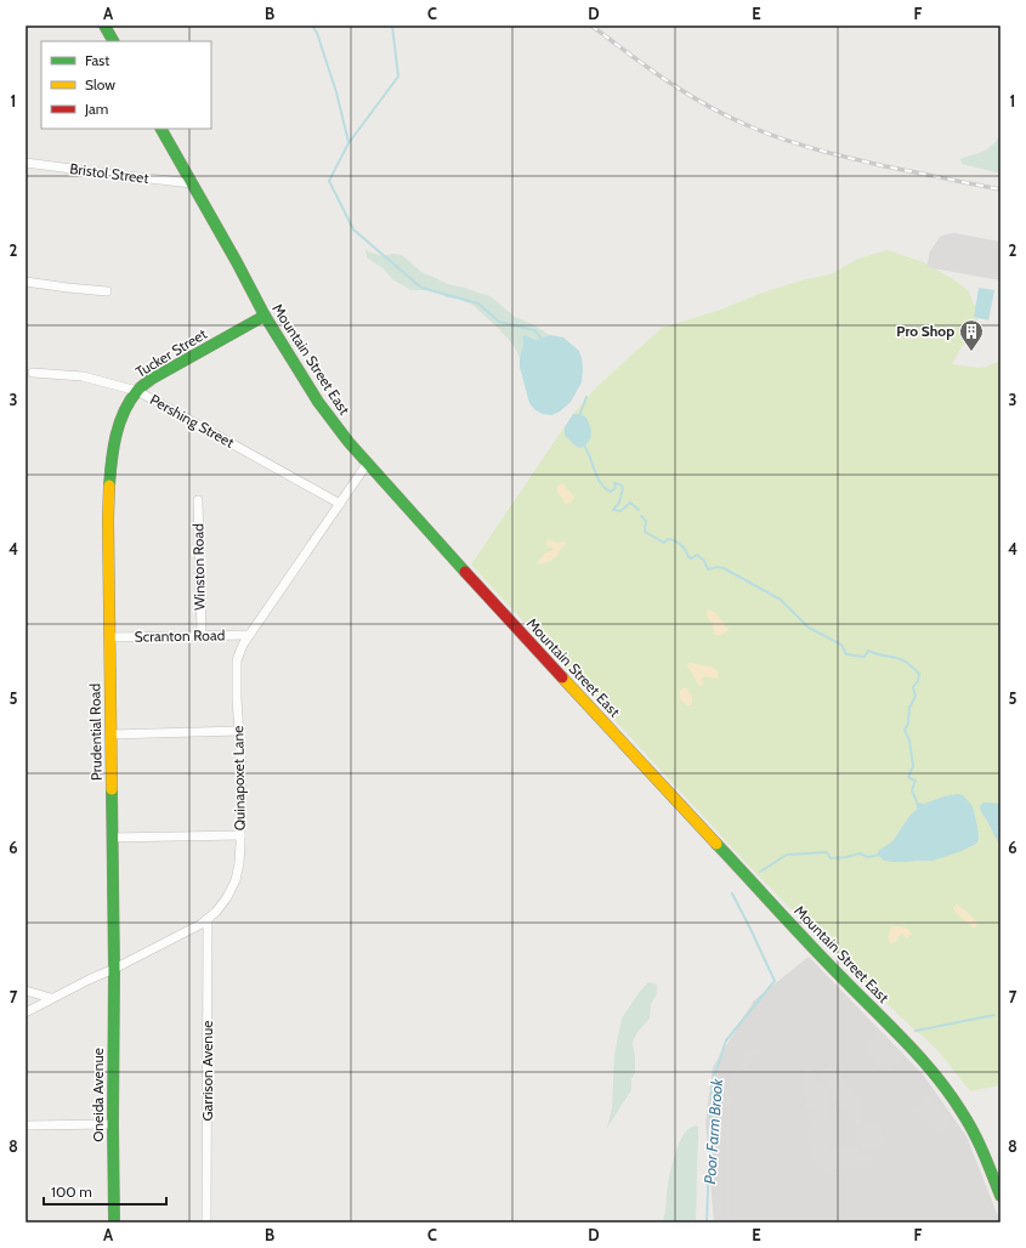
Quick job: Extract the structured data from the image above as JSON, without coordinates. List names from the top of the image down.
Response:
{
  "streets": {
    "main road": [
      "Tucker Street",
      "Mountain Street East",
      "Prudential Road",
      "Oneida Avenue"
    ],
    "street": [
      "Bristol Street",
      "Pershing Street",
      "Winston Road",
      "Scranton Road",
      "Quinapoxet Lane",
      "Garrison Avenue"
    ]
  },
  "crossings": [
    ["Bristol Street", "Mountain Street East"],
    ["Tucker Street", "Mountain Street East"],
    ["Tucker Street", "Pershing Street"],
    ["Tucker Street", "Prudential Road"],
    ["Mountain Street East", "Quinapoxet Lane"],
    ["Pershing Street", "Quinapoxet Lane"],
    ["Winston Road", "Scranton Road"],
    ["Scranton Road", "Prudential Road"],
    ["Scranton Road", "Quinapoxet Lane"],
    ["Prudential Road", "Quinapoxet Lane"],
    ["Prudential Road", "Oneida Avenue"],
    ["Quinapoxet Lane", "Garrison Avenue"],
    ["Quinapoxet Lane", "Oneida Avenue"]
  ],
  "water": ["Poor Farm Brook"],
  "places": {
    "building": ["Pro Shop"]
  },
  "legend": ["Fast", "Slow", "Jam"],
  "scale_bar": "100 m",
  "grid": {
    "columns": [
      "A",
      "B",
      "C",
      "D",
      "E",
      "F"
    ],
    "rows": [
      "1",
      "2",
      "3",
      "4",
      "5",
      "6",
      "7",
      "8"
    ]
  }
}
